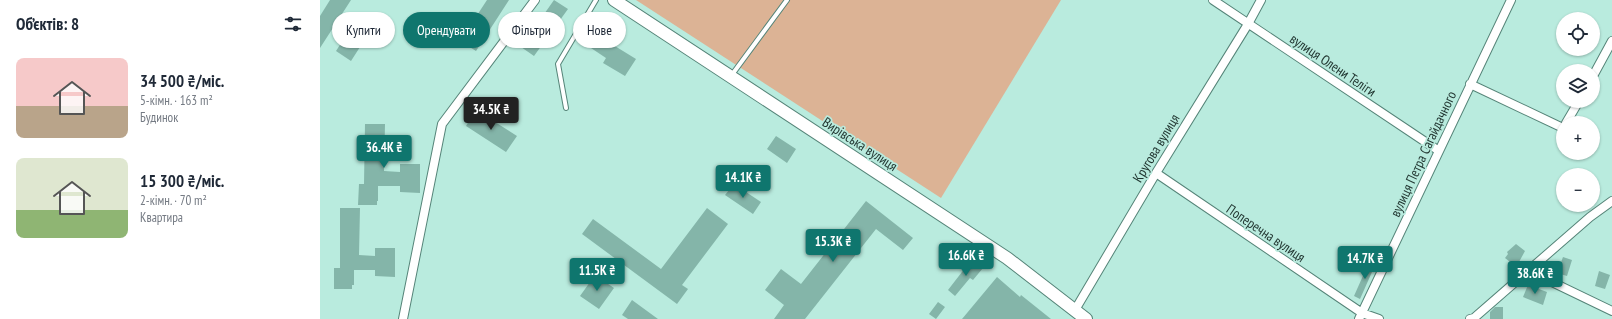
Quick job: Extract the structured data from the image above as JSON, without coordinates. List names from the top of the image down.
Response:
{
  "streets": {
    "main road": ["Вирівська вулиця"],
    "street": [
      "вулиця Олени Теліги",
      "Кругова вулиця",
      "вулиця Петра Сагайдачного",
      "Поперечна вулиця"
    ]
  },
  "crossings": [
    ["вулиця Олени Теліги", "Кругова вулиця"],
    ["вулиця Олени Теліги", "вулиця Петра Сагайдачного"],
    ["Вирівська вулиця", "Кругова вулиця"],
    ["Кругова вулиця", "Поперечна вулиця"],
    ["вулиця Петра Сагайдачного", "Поперечна вулиця"]
  ],
  "page": {
    "heading": "Об’єктів: 8",
    "map_buttons": ["+", "−"],
    "chip": [
      "Купити",
      "Орендувати",
      "Фільтри",
      "Нове"
    ],
    "list": [
      {
        "name": "34 500 ₴/міс.",
        "note": "5-кімн. · 163 m² · Будинок"
      },
      {
        "name": "15 300 ₴/міс.",
        "note": "2-кімн. · 70 m² · Квартира"
      }
    ],
    "price": [
      "34.5K ₴",
      "36.4K ₴",
      "14.1K ₴",
      "15.3K ₴",
      "16.6K ₴",
      "14.7K ₴",
      "11.5K ₴",
      "38.6K ₴"
    ]
  }
}
